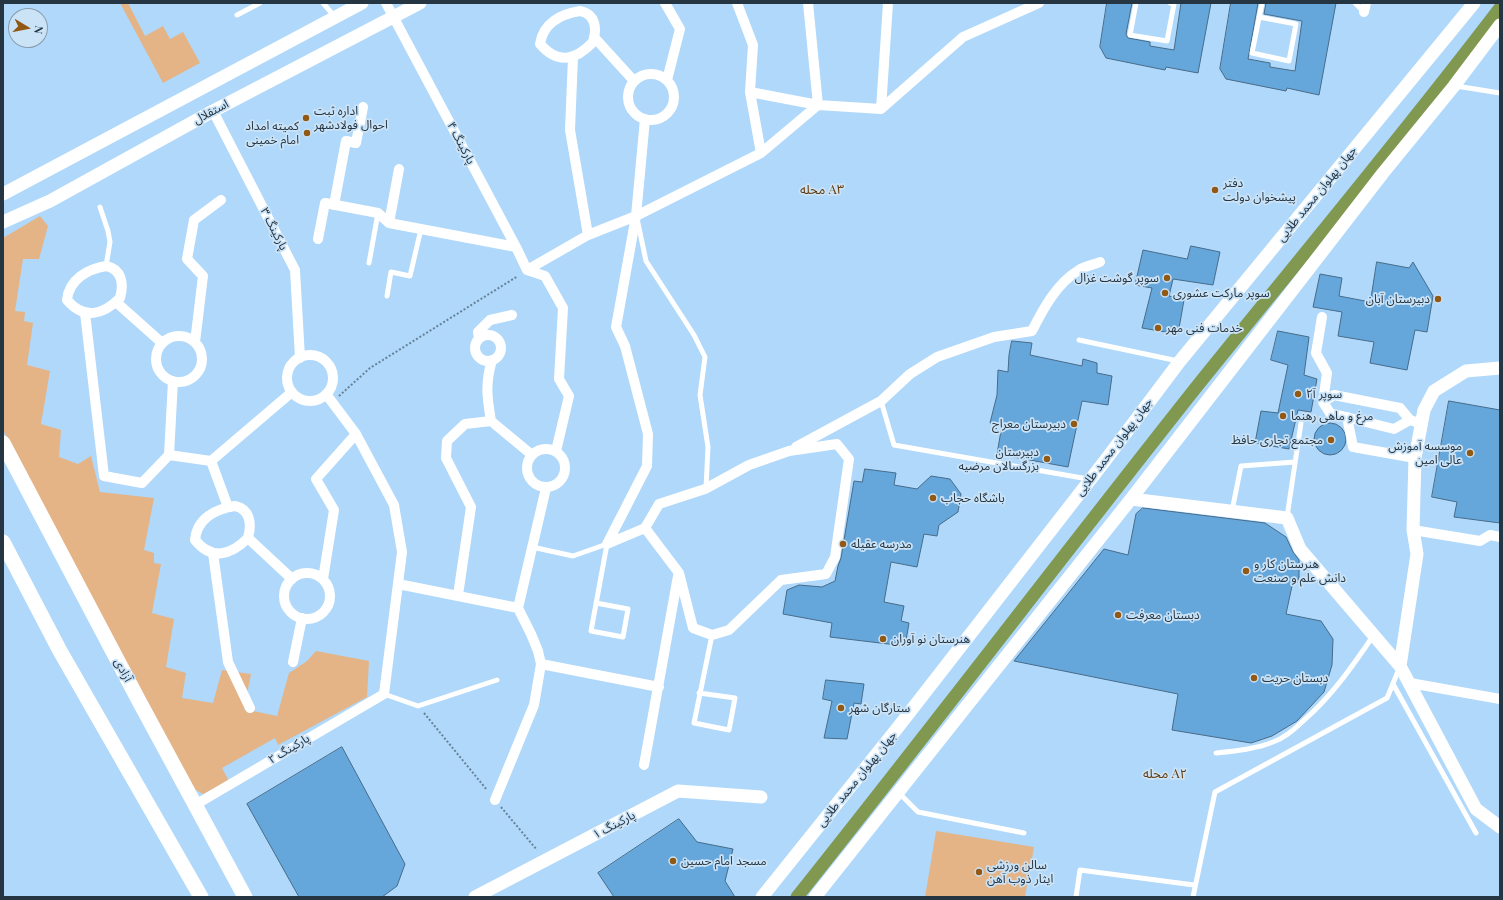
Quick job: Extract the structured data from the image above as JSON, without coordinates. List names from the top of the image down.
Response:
{
  "streets": {
    "main road": ["آزادی"],
    "street": [
      "استقلال",
      "پارکینگ ۴",
      "جهان پهلوان محمد طلایی",
      "پارکینگ ۳",
      "پارکینگ ۲",
      "پارکینگ ۱"
    ]
  },
  "crossings": [
    ["استقلال", "پارکینگ ۴"],
    ["استقلال", "پارکینگ ۳"],
    ["آزادی", "پارکینگ ۲"]
  ],
  "districts": ["محله A۳", "محله A۲"],
  "places": [
    "اداره ثبت احوال فولادشهر",
    "کمیته امداد امام خمینی",
    "دفتر پیشخوان دولت",
    "سوپر گوشت غزال",
    "سوپر مارکت عشوری",
    "دبیرستان آبان",
    "خدمات فنی مهر",
    "سوپر آ۲",
    "مرغ و ماهی رهنما",
    "دبیرستان معراج",
    "مجتمع تجاری حافظ",
    "موسسه آموزش عالی امین",
    "دبیرستان بزرگسالان مرضیه",
    "باشگاه حجاب",
    "مدرسه عقیله",
    "هنرستان کار و دانش علم و صنعت",
    "دبستان معرفت",
    "هنرستان نو آوران",
    "دبستان حریت",
    "ستارگان شهر",
    "مسجد امام حسین",
    "سالن ورزشی ایثار ذوب آهن"
  ],
  "north": "right"
}
